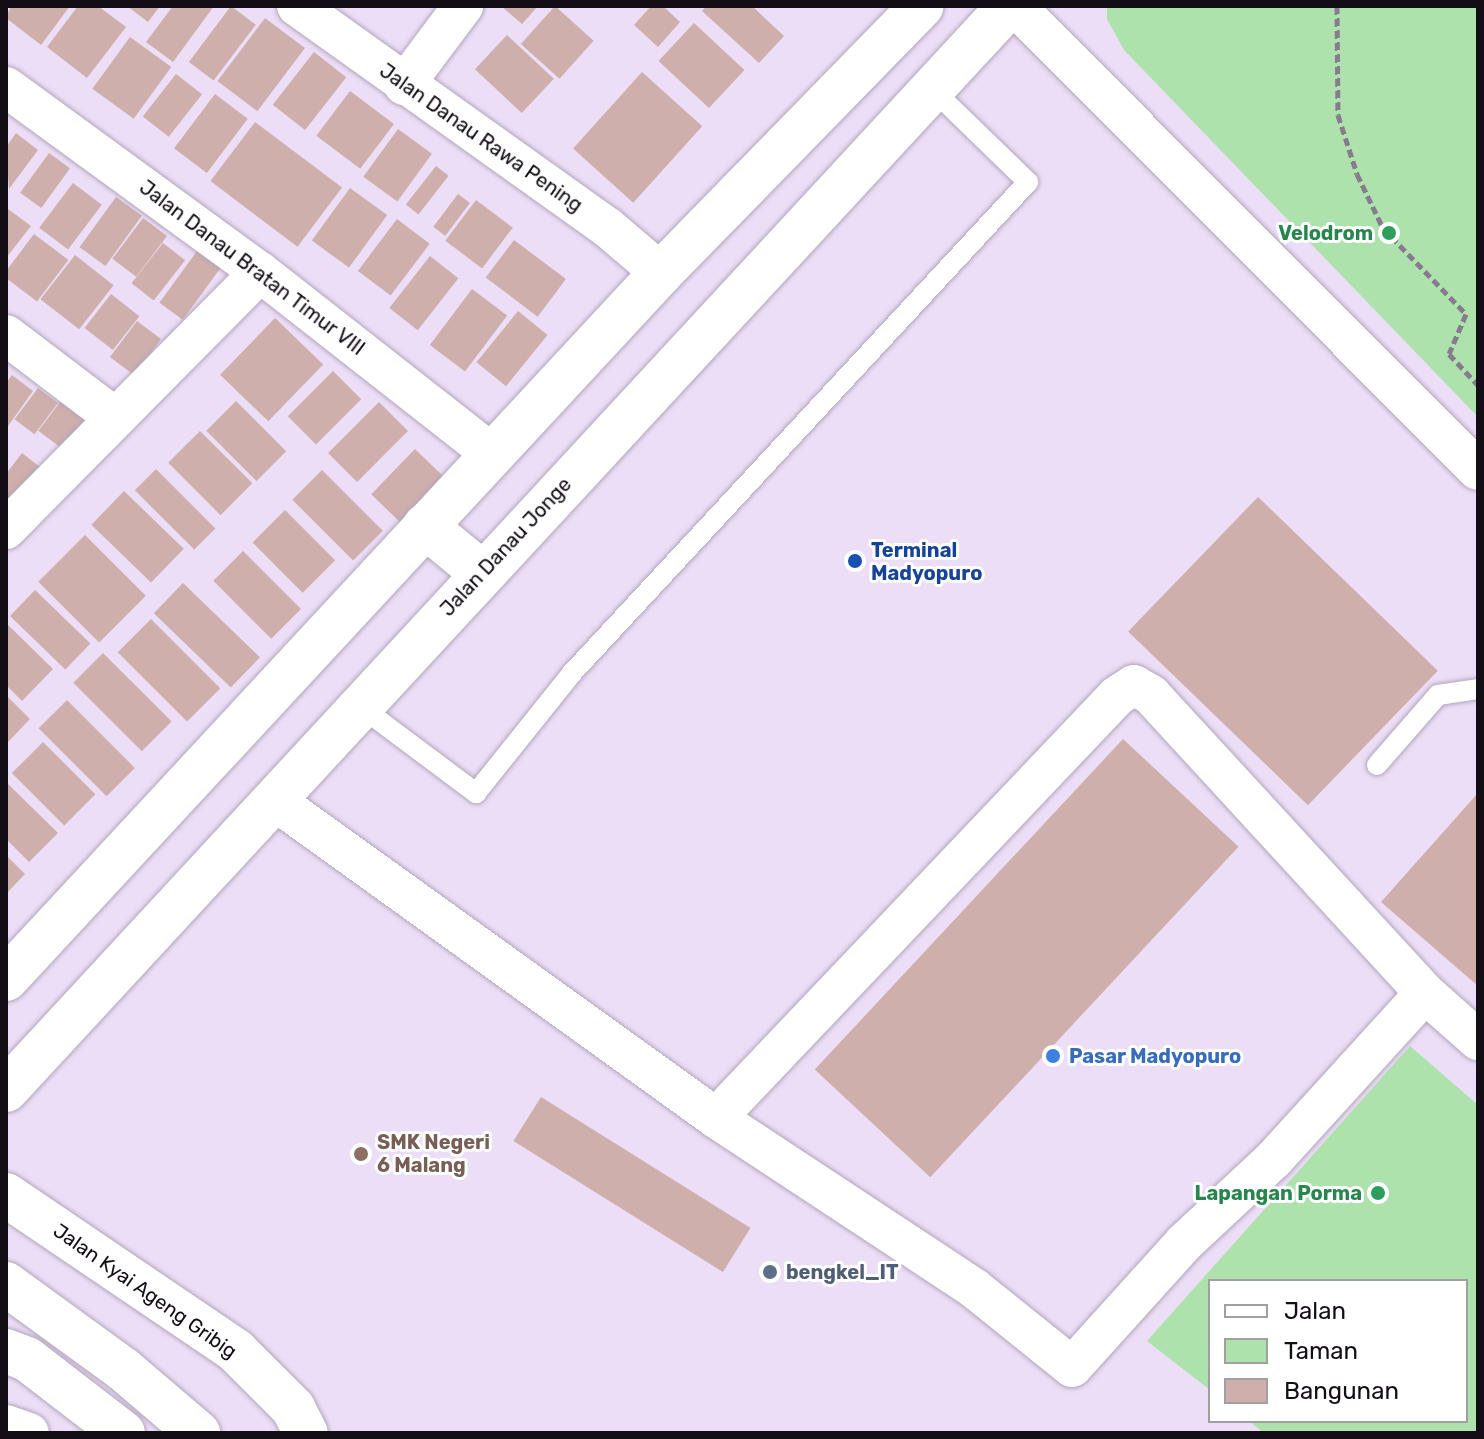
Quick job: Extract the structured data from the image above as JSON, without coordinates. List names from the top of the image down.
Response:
{
  "streets": {
    "main road": ["Jalan Danau Jonge", "Jalan Kyai Ageng Gribig"],
    "street": ["Jalan Danau Rawa Pening", "Jalan Danau Bratan Timur VIII"]
  },
  "places": [
    "Velodrom",
    "Terminal Madyopuro",
    "Pasar Madyopuro",
    "SMK Negeri 6 Malang",
    "Lapangan Porma",
    "bengkel_IT"
  ],
  "legend": ["Jalan", "Taman", "Bangunan"]
}
